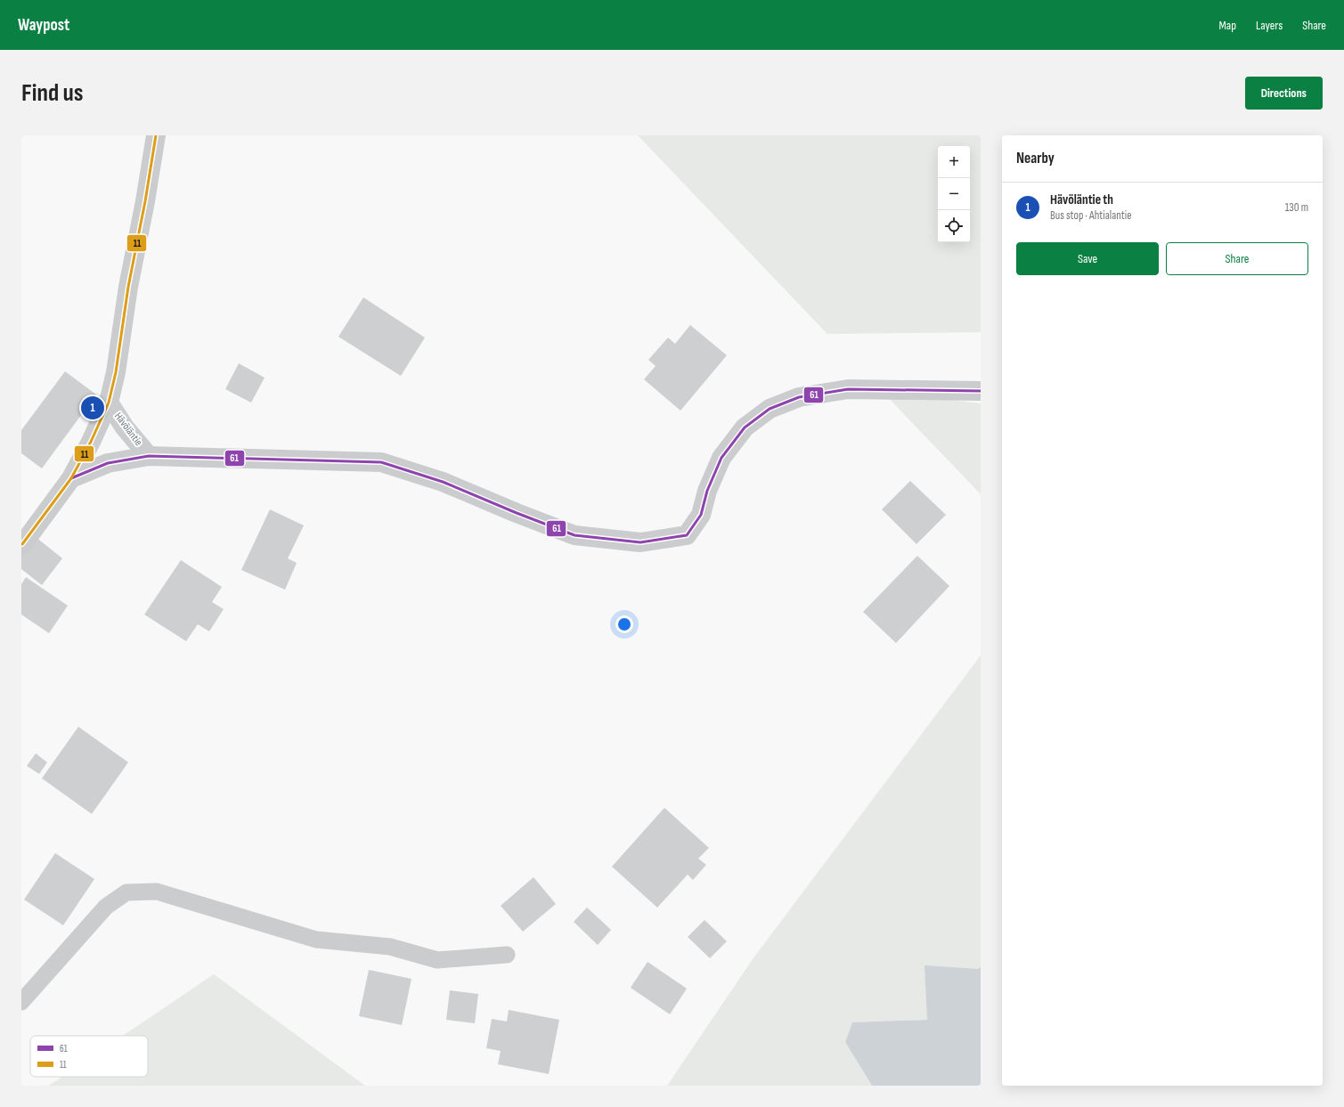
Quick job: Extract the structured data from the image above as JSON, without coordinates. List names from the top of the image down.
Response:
{
  "streets": {
    "street": ["Hävöläntie"]
  },
  "lines": ["transit line 11", "transit line 61"],
  "legend": ["61", "11"],
  "page": {
    "header": "Waypost",
    "nav": ["Map", "Layers", "Share"],
    "buttons": [
      "Directions",
      ["Save", "Share"]
    ],
    "title": "Find us",
    "heading": "Nearby",
    "map_buttons": ["+", "−"],
    "list": [
      {
        "mark": "1",
        "name": "Hävöläntie th",
        "note": "Bus stop · Ahtialantie",
        "value": "130 m"
      }
    ],
    "pins": "1"
  }
}
